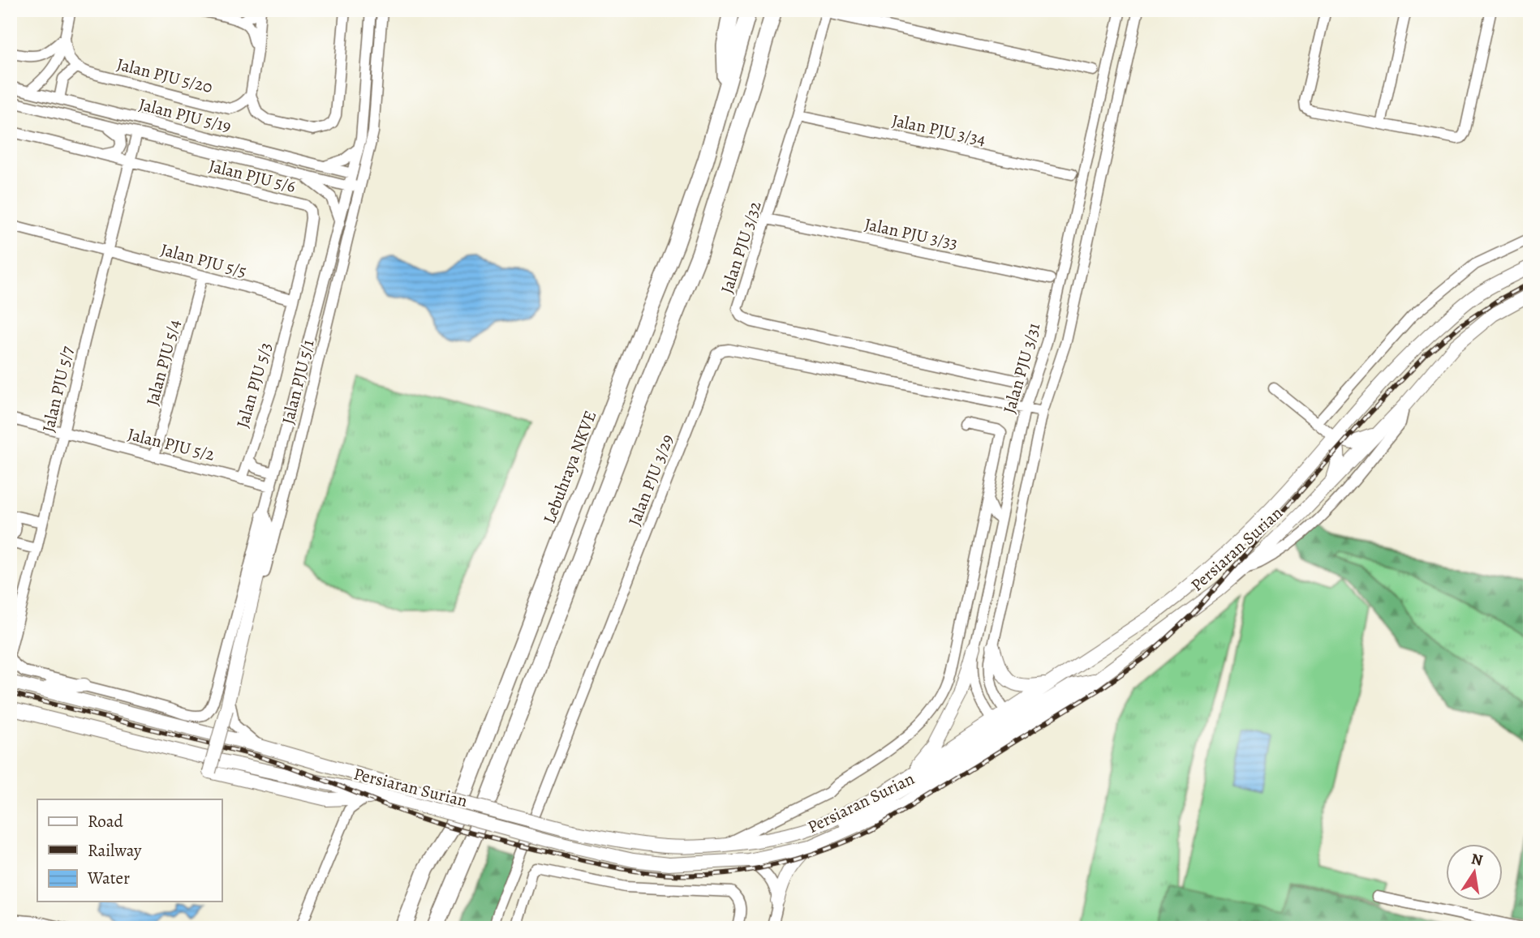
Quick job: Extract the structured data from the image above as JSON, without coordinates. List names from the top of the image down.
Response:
{
  "streets": {
    "highway": ["Lebuhraya NKVE"],
    "main road": ["Persiaran Surian"],
    "street": [
      "Jalan PJU 5/20",
      "Jalan PJU 5/19",
      "Jalan PJU 3/34",
      "Jalan PJU 5/6",
      "Jalan PJU 3/33",
      "Jalan PJU 3/32",
      "Jalan PJU 5/5",
      "Jalan PJU 5/4",
      "Jalan PJU 3/31",
      "Jalan PJU 5/1",
      "Jalan PJU 5/3",
      "Jalan PJU 5/7",
      "Jalan PJU 5/2",
      "Jalan PJU 3/29"
    ]
  },
  "crossings": [
    ["Jalan PJU 5/19", "Jalan PJU 5/1"],
    ["Jalan PJU 5/19", "Jalan PJU 5/7"],
    ["Jalan PJU 3/34", "Jalan PJU 3/32"],
    ["Jalan PJU 5/6", "Jalan PJU 5/5"],
    ["Jalan PJU 5/6", "Jalan PJU 5/3"],
    ["Jalan PJU 5/6", "Jalan PJU 5/7"],
    ["Jalan PJU 3/33", "Jalan PJU 3/32"],
    ["Jalan PJU 5/5", "Jalan PJU 5/4"],
    ["Jalan PJU 5/5", "Jalan PJU 5/3"],
    ["Jalan PJU 5/5", "Jalan PJU 5/7"],
    ["Jalan PJU 5/4", "Jalan PJU 5/2"],
    ["Jalan PJU 3/31", "Jalan PJU 3/29"],
    ["Jalan PJU 3/31", "Persiaran Surian"],
    ["Jalan PJU 5/1", "Jalan PJU 5/2"],
    ["Jalan PJU 5/3", "Jalan PJU 5/2"],
    ["Jalan PJU 5/7", "Jalan PJU 5/2"]
  ],
  "legend": ["Road", "Railway", "Water"],
  "north": "top"
}
